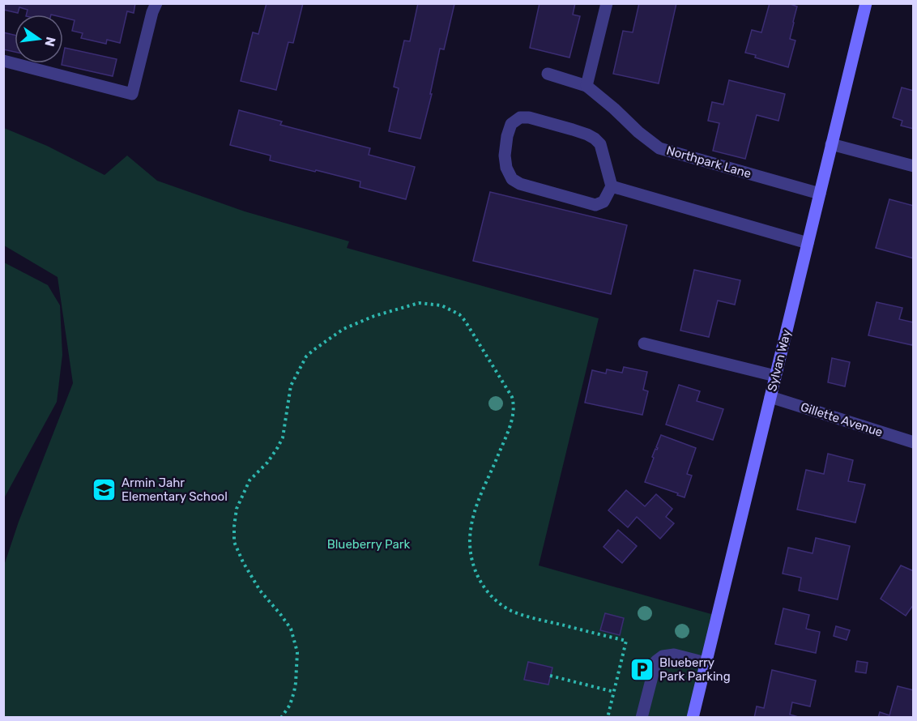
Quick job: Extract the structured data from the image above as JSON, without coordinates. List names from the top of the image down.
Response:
{
  "streets": {
    "main road": ["Sylvan Way"],
    "street": ["Northpark Lane", "Gillette Avenue"]
  },
  "crossings": [
    ["Northpark Lane", "Sylvan Way"],
    ["Sylvan Way", "Gillette Avenue"]
  ],
  "parks": ["Blueberry Park"],
  "places": {
    "school or university": ["Armin Jahr Elementary School"],
    "parking": ["Blueberry Park Parking"]
  },
  "north": "right"
}
